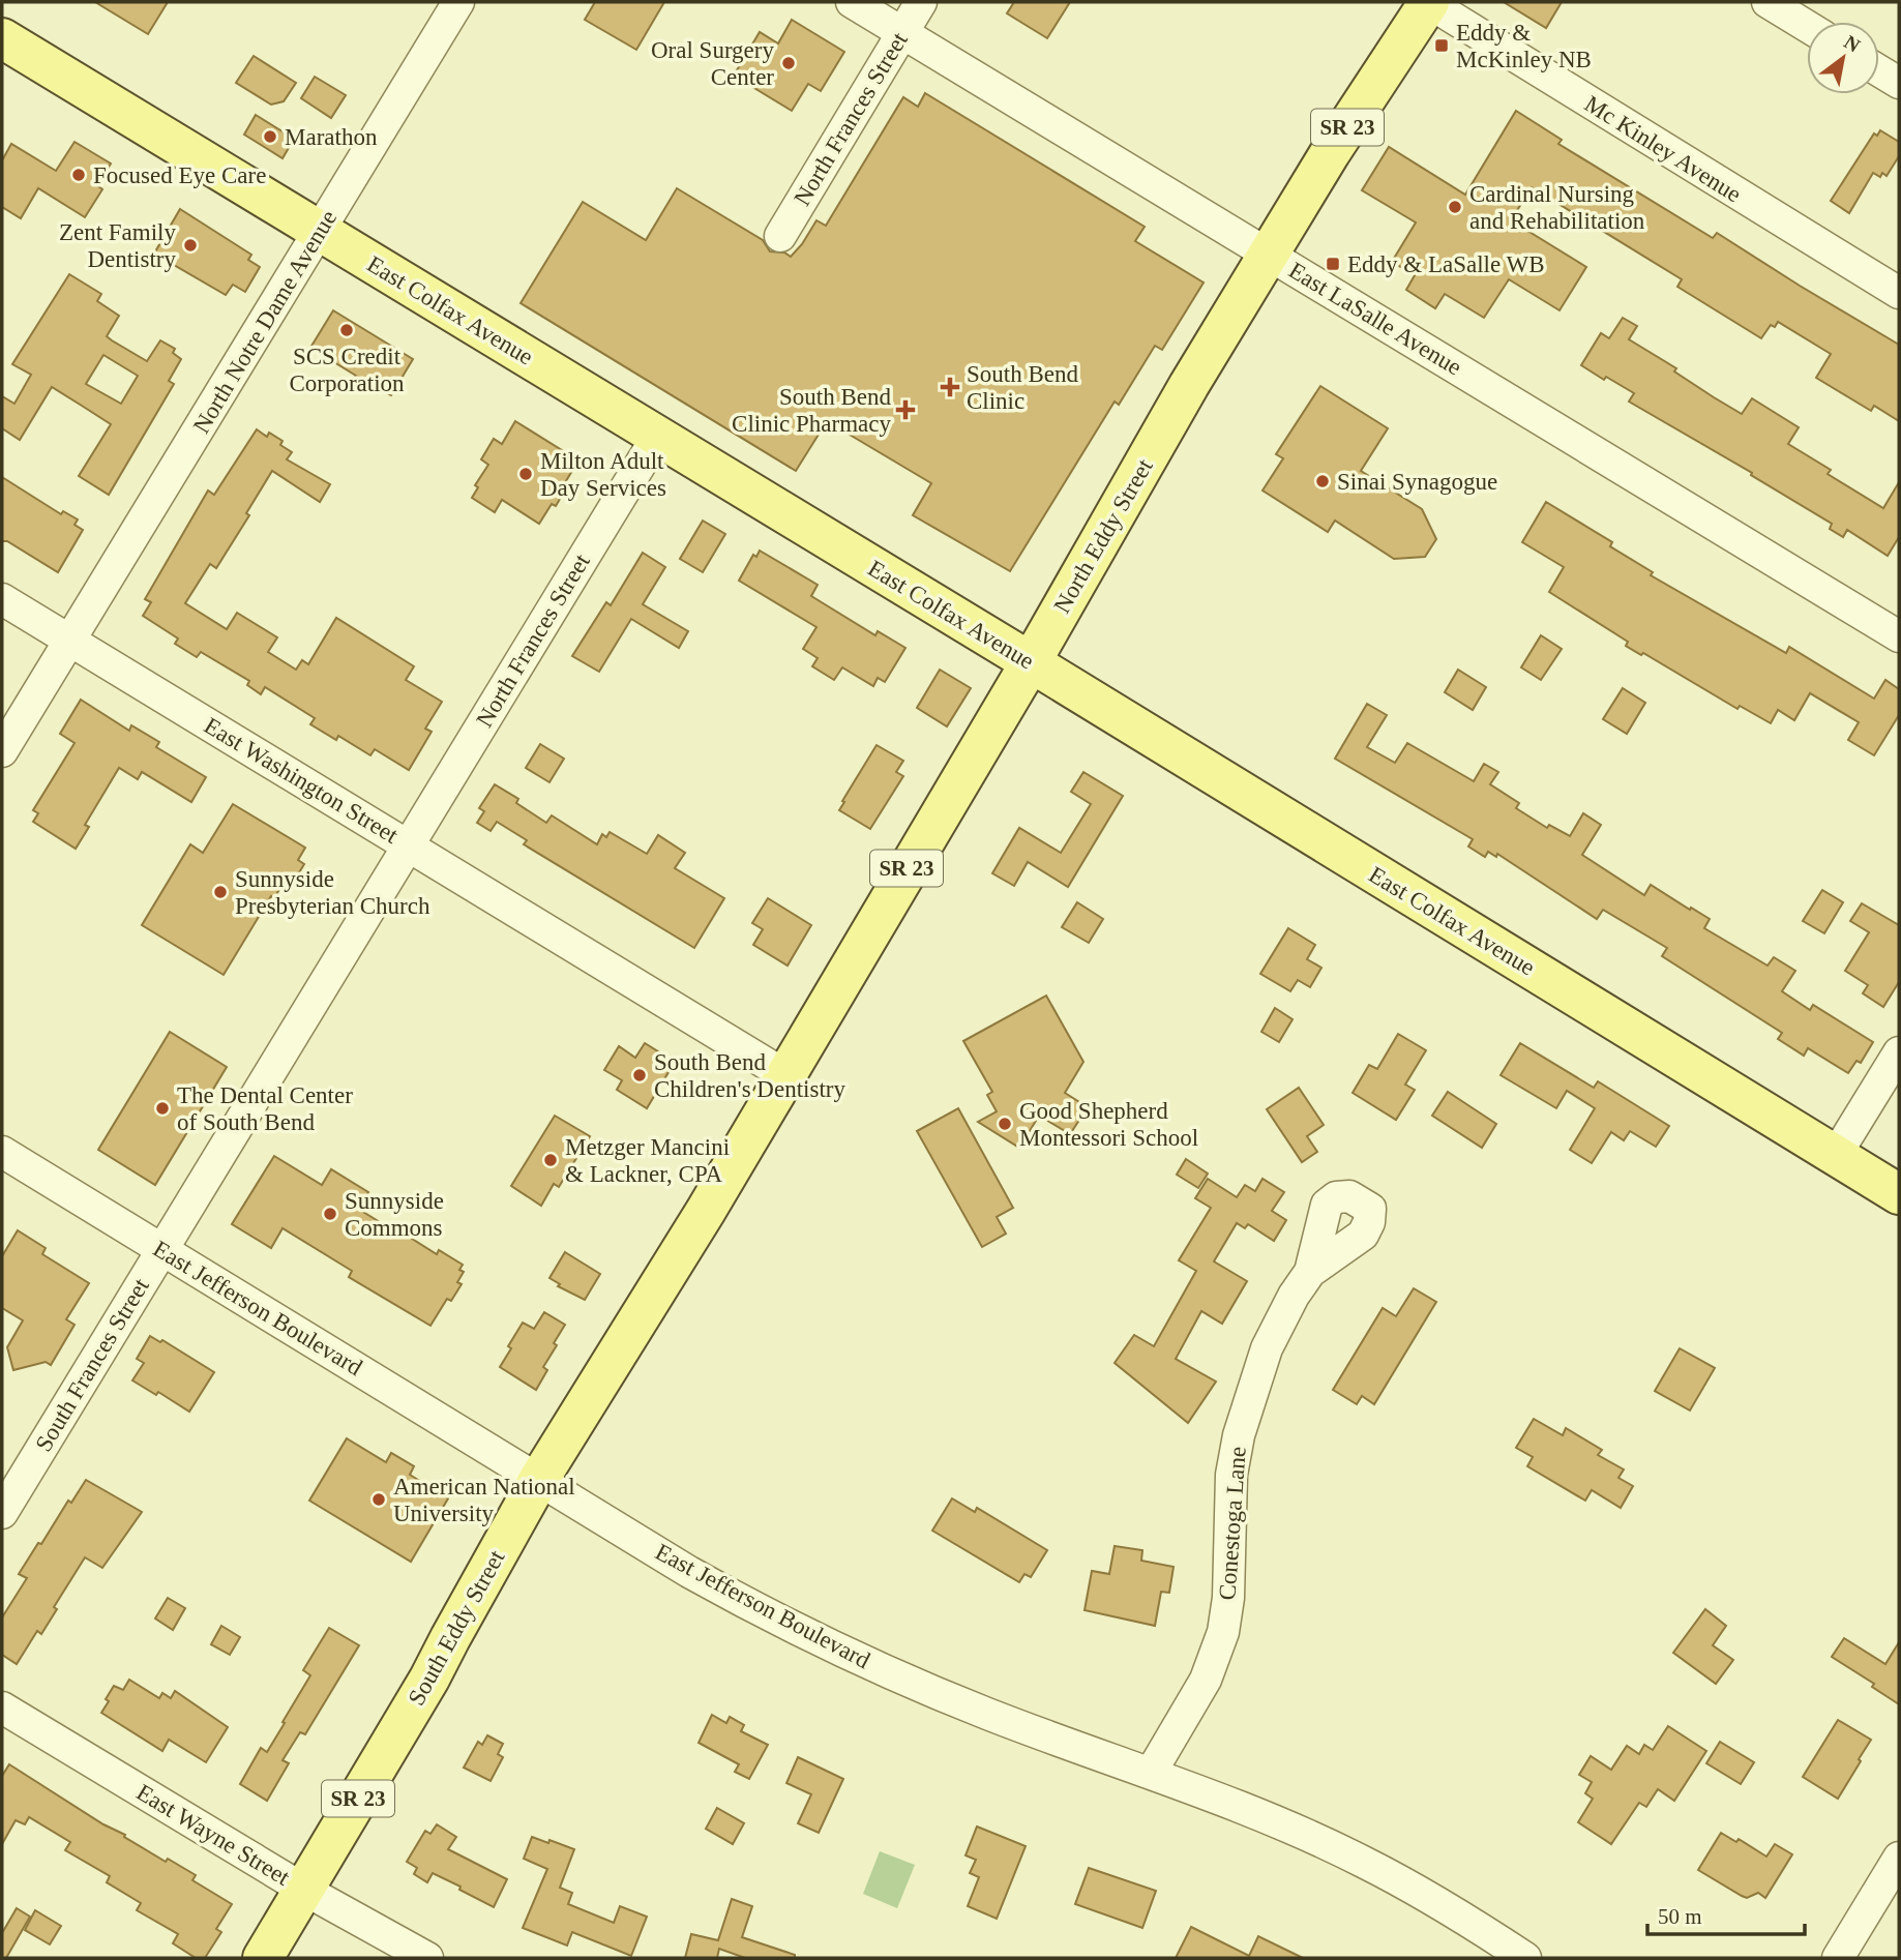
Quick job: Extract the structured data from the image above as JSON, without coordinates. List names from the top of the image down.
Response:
{
  "streets": {
    "main road": [
      "SR 23",
      "East Colfax Avenue",
      "North Eddy Street",
      "South Eddy Street"
    ],
    "street": [
      "North Frances Street",
      "Mc Kinley Avenue",
      "East LaSalle Avenue",
      "North Notre Dame Avenue",
      "East Washington Street",
      "East Jefferson Boulevard",
      "South Frances Street",
      "Conestoga Lane",
      "East Wayne Street"
    ]
  },
  "crossings": [
    ["North Frances Street", "East Colfax Avenue"],
    ["North Frances Street", "East LaSalle Avenue"],
    ["North Frances Street", "East Washington Street"],
    ["North Frances Street", "South Frances Street"],
    ["Mc Kinley Avenue", "North Eddy Street"],
    ["East Colfax Avenue", "North Notre Dame Avenue"],
    ["East Colfax Avenue", "North Eddy Street"],
    ["East LaSalle Avenue", "North Eddy Street"],
    ["North Notre Dame Avenue", "East Washington Street"],
    ["North Eddy Street", "East Washington Street"],
    ["North Eddy Street", "South Eddy Street"],
    ["East Washington Street", "South Frances Street"],
    ["East Washington Street", "South Eddy Street"],
    ["East Jefferson Boulevard", "South Frances Street"],
    ["East Jefferson Boulevard", "Conestoga Lane"],
    ["East Jefferson Boulevard", "South Eddy Street"],
    ["South Eddy Street", "East Wayne Street"]
  ],
  "places": {
    "transit": ["Eddy & McKinley NB", "Eddy & LaSalle WB"],
    "other": [
      "Oral Surgery Center",
      "Marathon",
      "Focused Eye Care",
      "Cardinal Nursing and Rehabilitation",
      "Zent Family Dentistry",
      "SCS Credit Corporation",
      "Milton Adult Day Services",
      "Sinai Synagogue",
      "Sunnyside Presbyterian Church",
      "South Bend Children's Dentistry",
      "The Dental Center of South Bend",
      "Good Shepherd Montessori School",
      "Metzger Mancini & Lackner, CPA",
      "Sunnyside Commons",
      "American National University"
    ],
    "health": ["South Bend Clinic", "South Bend Clinic Pharmacy"]
  },
  "scale_bar": "50 m",
  "north": "top right"
}
